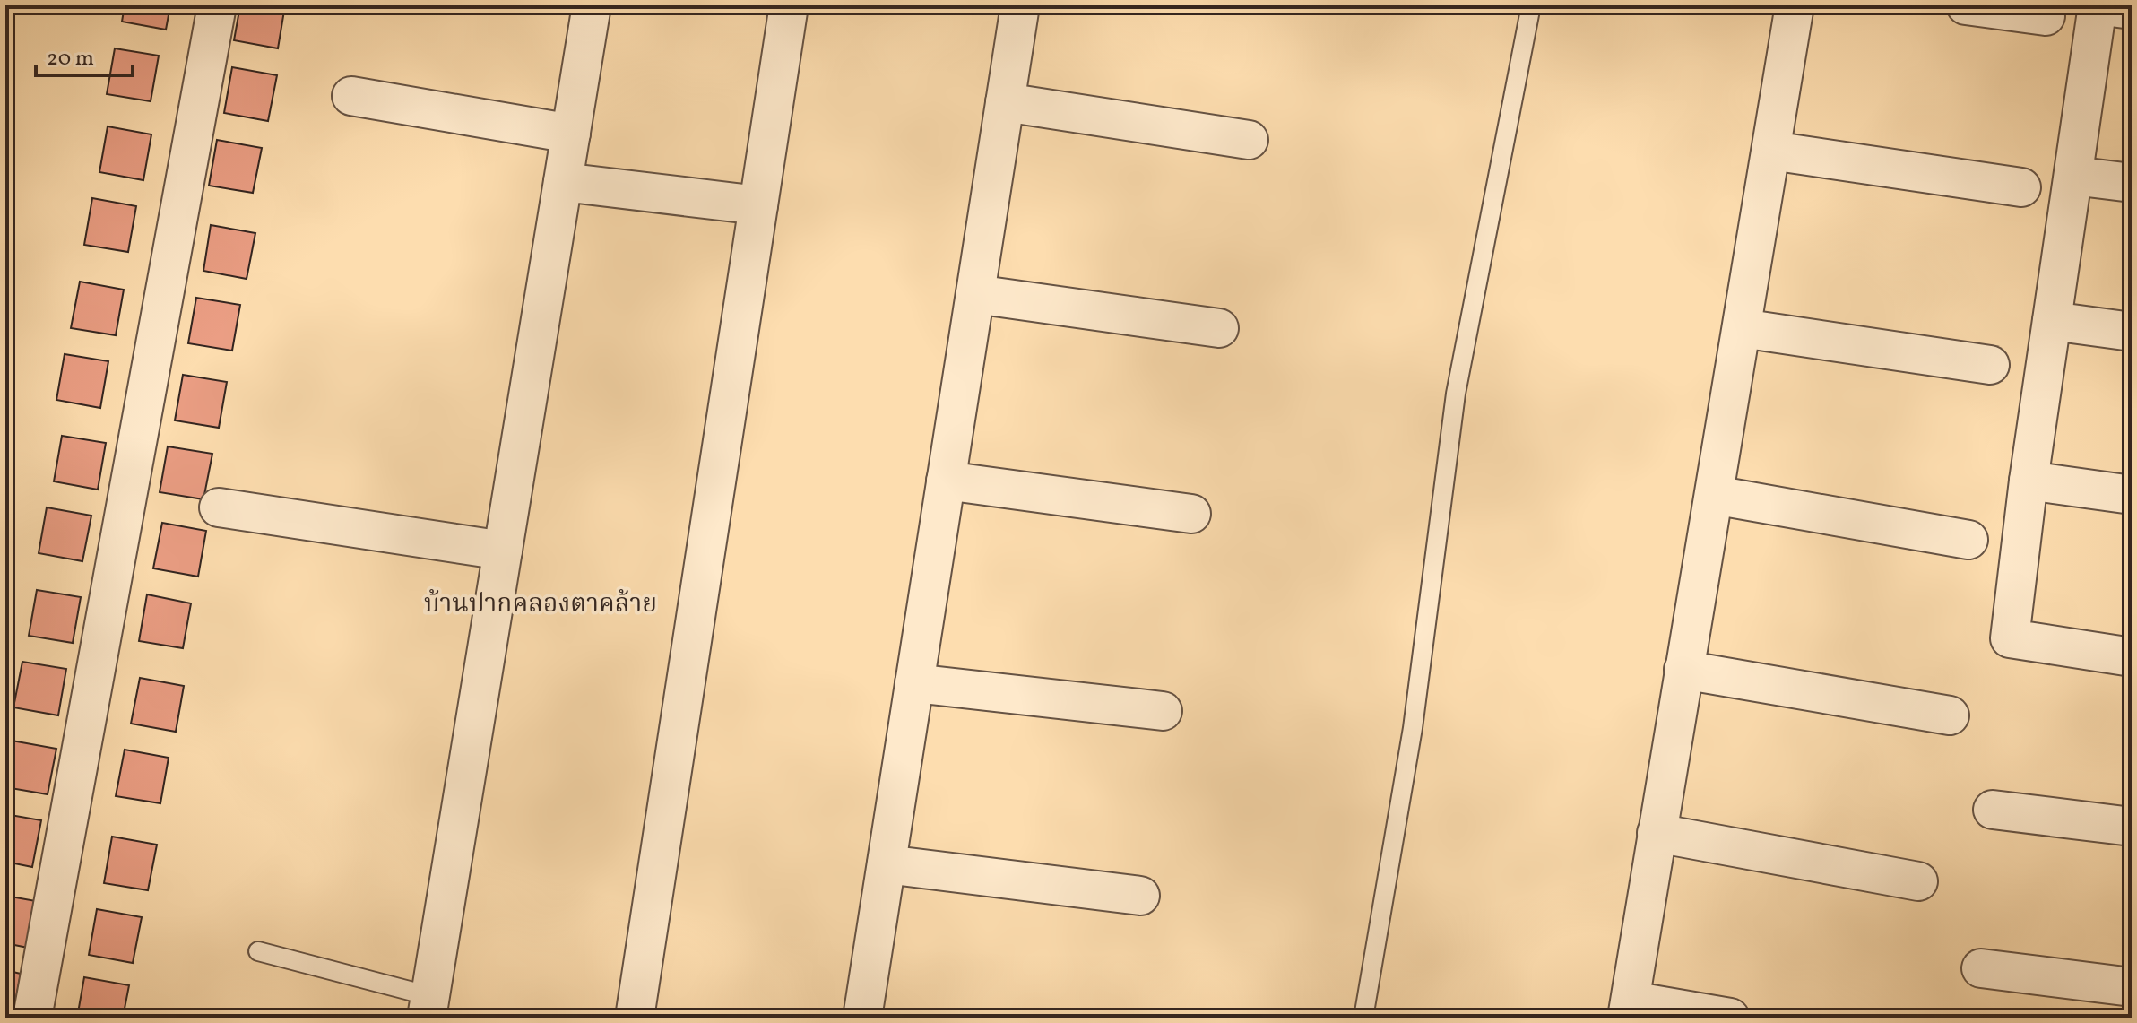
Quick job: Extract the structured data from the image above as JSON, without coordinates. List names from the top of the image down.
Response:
{
  "districts": ["บ้านปากคลองตาคล้าย"],
  "scale_bar": "20 m"
}
